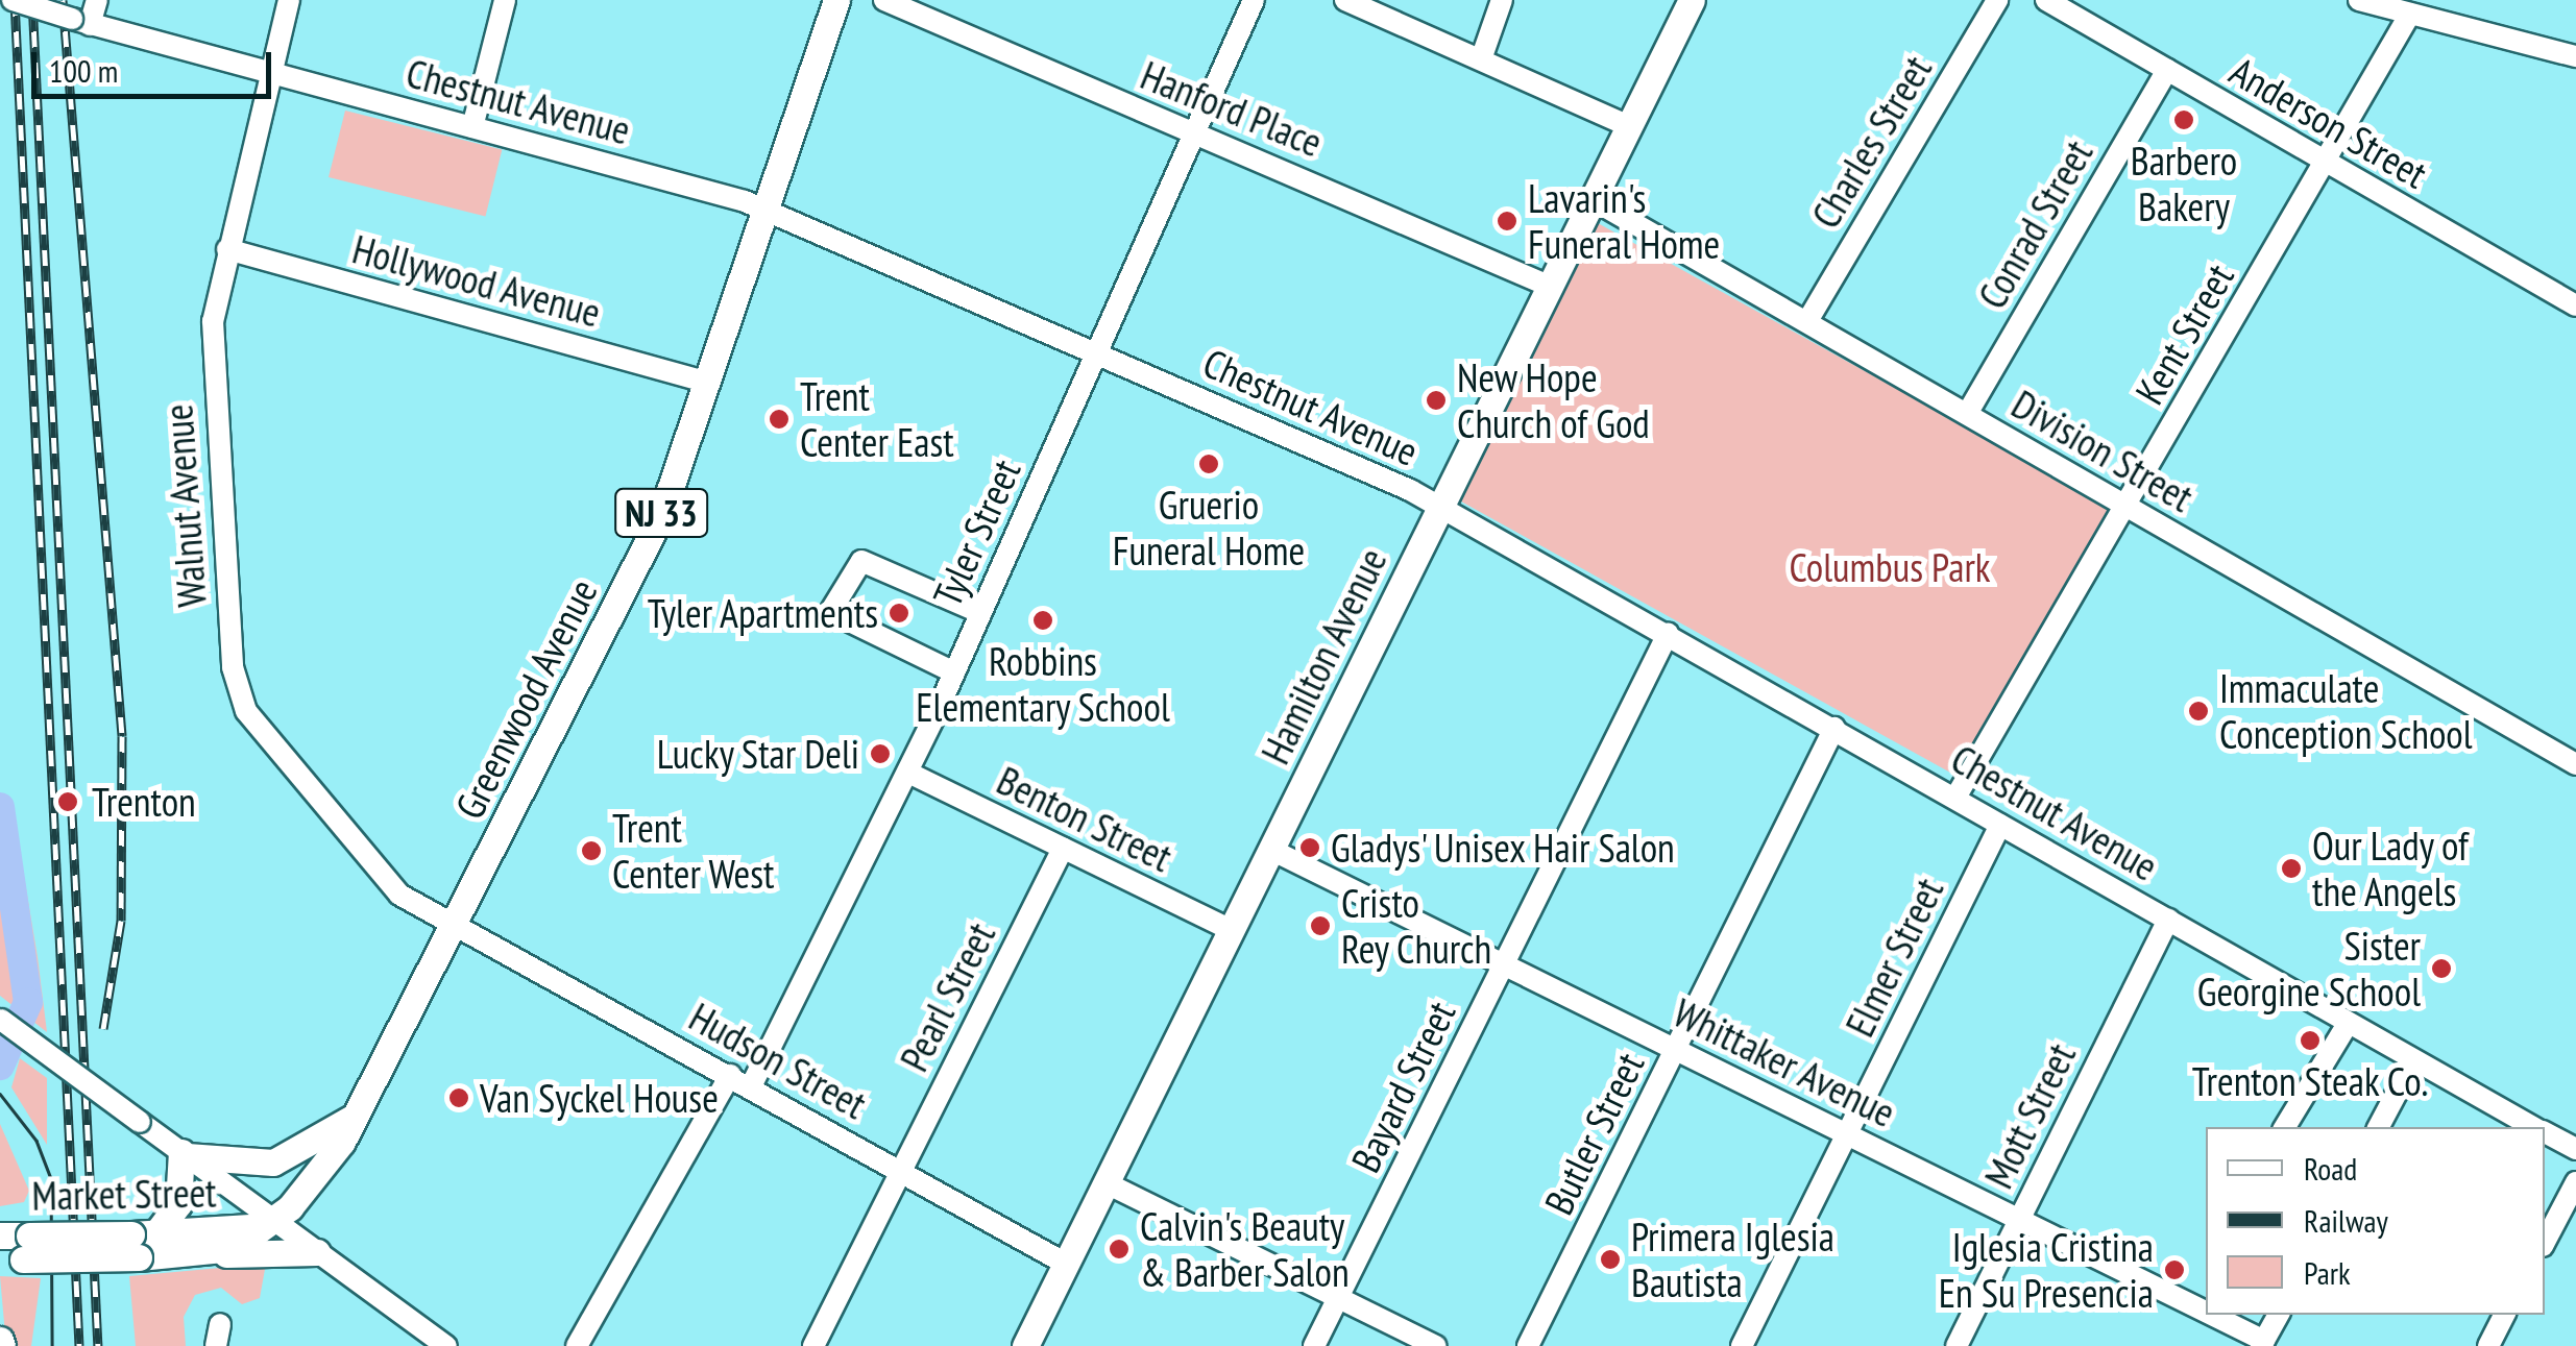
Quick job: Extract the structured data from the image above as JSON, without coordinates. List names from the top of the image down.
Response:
{
  "streets": {
    "main road": [
      "NJ 33",
      "Hamilton Avenue",
      "Greenwood Avenue",
      "Market Street"
    ],
    "street": [
      "Chestnut Avenue",
      "Hanford Place",
      "Anderson Street",
      "Charles Street",
      "Conrad Street",
      "Hollywood Avenue",
      "Kent Street",
      "Division Street",
      "Walnut Avenue",
      "Tyler Street",
      "Benton Street",
      "Elmer Street",
      "Pearl Street",
      "Hudson Street",
      "Whittaker Avenue",
      "Bayard Street",
      "Mott Street",
      "Butler Street"
    ]
  },
  "crossings": [
    ["Chestnut Avenue", "Kent Street"],
    ["Chestnut Avenue", "Walnut Avenue"],
    ["Chestnut Avenue", "Tyler Street"],
    ["Chestnut Avenue", "Hamilton Avenue"],
    ["Chestnut Avenue", "Greenwood Avenue"],
    ["Chestnut Avenue", "Elmer Street"],
    ["Chestnut Avenue", "Bayard Street"],
    ["Chestnut Avenue", "Mott Street"],
    ["Chestnut Avenue", "Butler Street"],
    ["Hanford Place", "Tyler Street"],
    ["Hanford Place", "Hamilton Avenue"],
    ["Anderson Street", "Conrad Street"],
    ["Anderson Street", "Kent Street"],
    ["Charles Street", "Division Street"],
    ["Conrad Street", "Division Street"],
    ["Hollywood Avenue", "Walnut Avenue"],
    ["Hollywood Avenue", "Greenwood Avenue"],
    ["Kent Street", "Division Street"],
    ["Division Street", "Hamilton Avenue"],
    ["Walnut Avenue", "Greenwood Avenue"],
    ["Walnut Avenue", "Hudson Street"],
    ["Tyler Street", "Benton Street"],
    ["Tyler Street", "Hudson Street"],
    ["Hamilton Avenue", "Benton Street"],
    ["Hamilton Avenue", "Hudson Street"],
    ["Hamilton Avenue", "Whittaker Avenue"],
    ["Greenwood Avenue", "Hudson Street"],
    ["Greenwood Avenue", "Market Street"],
    ["Benton Street", "Pearl Street"],
    ["Elmer Street", "Whittaker Avenue"],
    ["Pearl Street", "Hudson Street"],
    ["Whittaker Avenue", "Bayard Street"],
    ["Whittaker Avenue", "Mott Street"],
    ["Whittaker Avenue", "Butler Street"]
  ],
  "parks": ["Columbus Park"],
  "places": [
    "Barbero Bakery",
    "Lavarin's Funeral Home",
    "New Hope Church of God",
    "Trent Center East",
    "Gruerio Funeral Home",
    "Tyler Apartments",
    "Robbins Elementary School",
    "Immaculate Conception School",
    "Lucky Star Deli",
    "Trenton",
    "Gladys' Unisex Hair Salon",
    "Trent Center West",
    "Our Lady of the Angels",
    "Cristo Rey Church",
    "Sister Georgine School",
    "Trenton Steak Co.",
    "Van Syckel House",
    "Calvin's Beauty & Barber Salon",
    "Primera Iglesia Bautista",
    "Iglesia Cristina En Su Presencia"
  ],
  "legend": ["Road", "Railway", "Park"],
  "scale_bar": "100 m"
}
